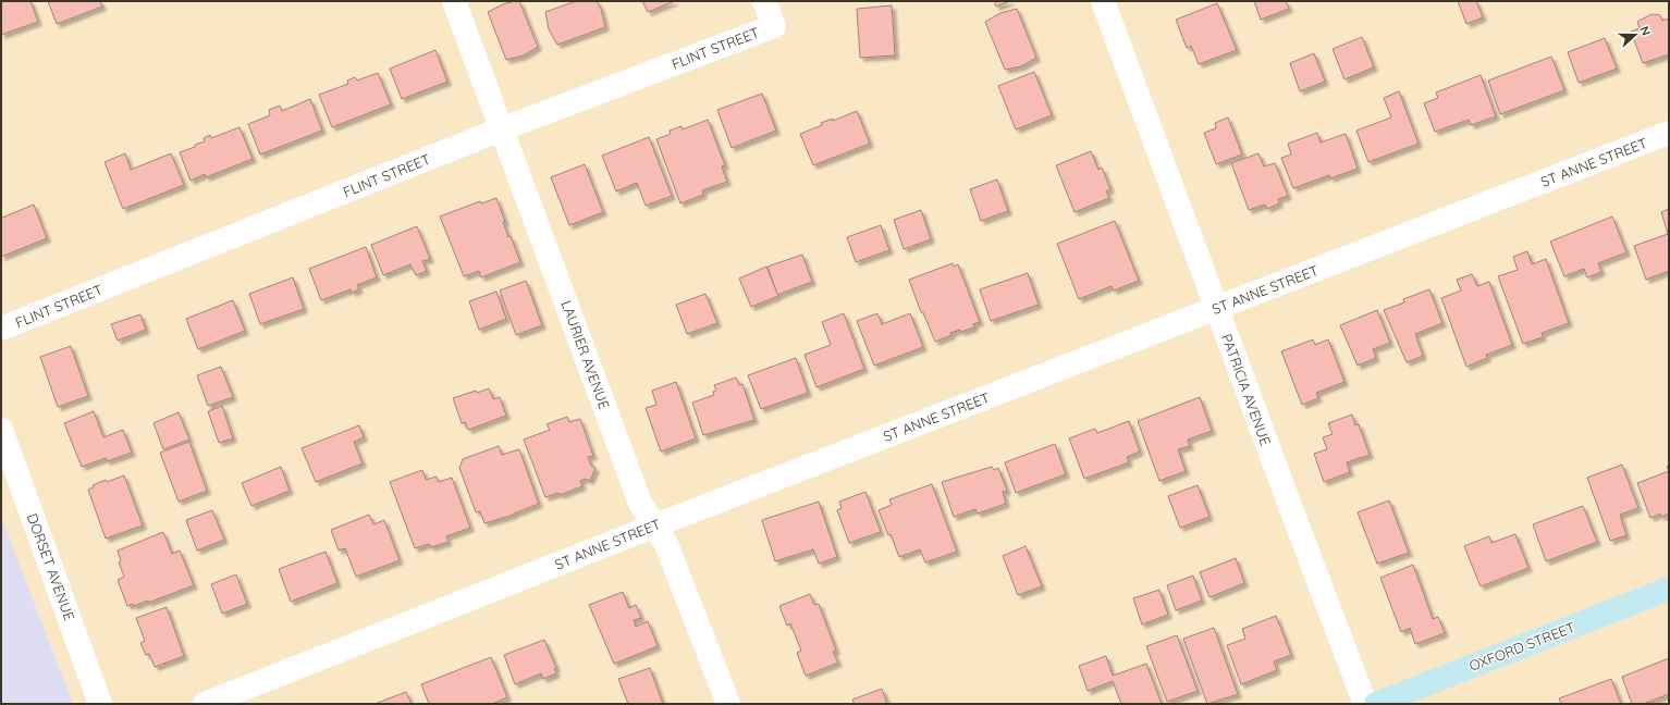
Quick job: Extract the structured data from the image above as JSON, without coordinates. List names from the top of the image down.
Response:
{
  "streets": {
    "main road": ["OXFORD STREET"],
    "street": [
      "FLINT STREET",
      "ST ANNE STREET",
      "LAURIER AVENUE",
      "PATRICIA AVENUE",
      "DORSET AVENUE"
    ]
  },
  "crossings": [
    ["FLINT STREET", "LAURIER AVENUE"],
    ["ST ANNE STREET", "LAURIER AVENUE"],
    ["ST ANNE STREET", "PATRICIA AVENUE"]
  ],
  "north": "right"
}
